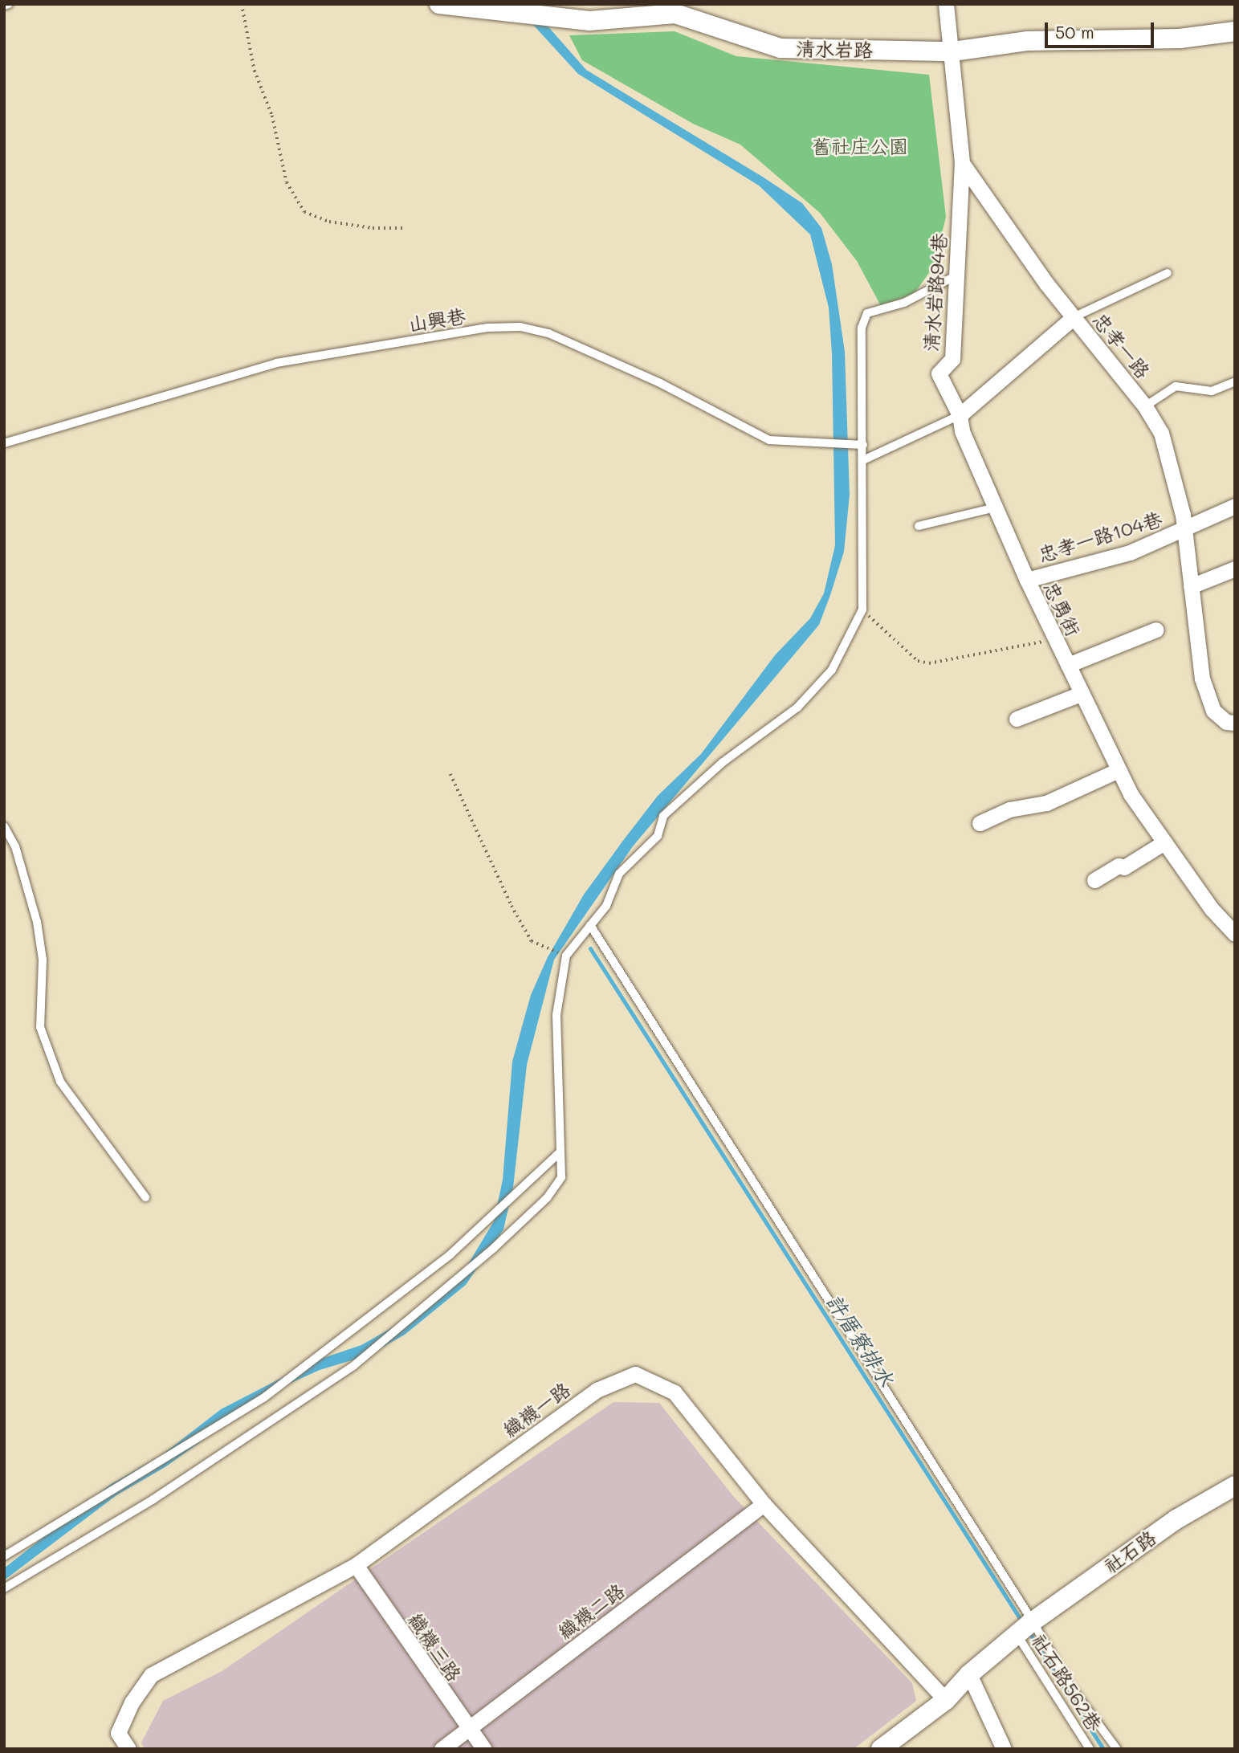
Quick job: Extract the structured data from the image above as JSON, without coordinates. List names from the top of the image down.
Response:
{
  "streets": {
    "street": [
      "清水岩路",
      "清水岩路94巷",
      "忠孝一路",
      "忠孝一路104巷",
      "忠勇街",
      "織襪一路",
      "社石路",
      "織襪二路",
      "織襪三路"
    ],
    "lane": ["山興巷", "社石路562巷"]
  },
  "crossings": [
    ["清水岩路94巷", "忠孝一路"],
    ["清水岩路94巷", "忠勇街"],
    ["忠孝一路", "忠孝一路104巷"],
    ["忠孝一路104巷", "忠勇街"],
    ["織襪一路", "社石路"],
    ["織襪一路", "織襪二路"],
    ["織襪一路", "織襪三路"],
    ["社石路", "社石路562巷"],
    ["織襪二路", "織襪三路"]
  ],
  "water": ["許厝寮排水"],
  "parks": ["舊社庄公園"],
  "scale_bar": "50 m"
}
